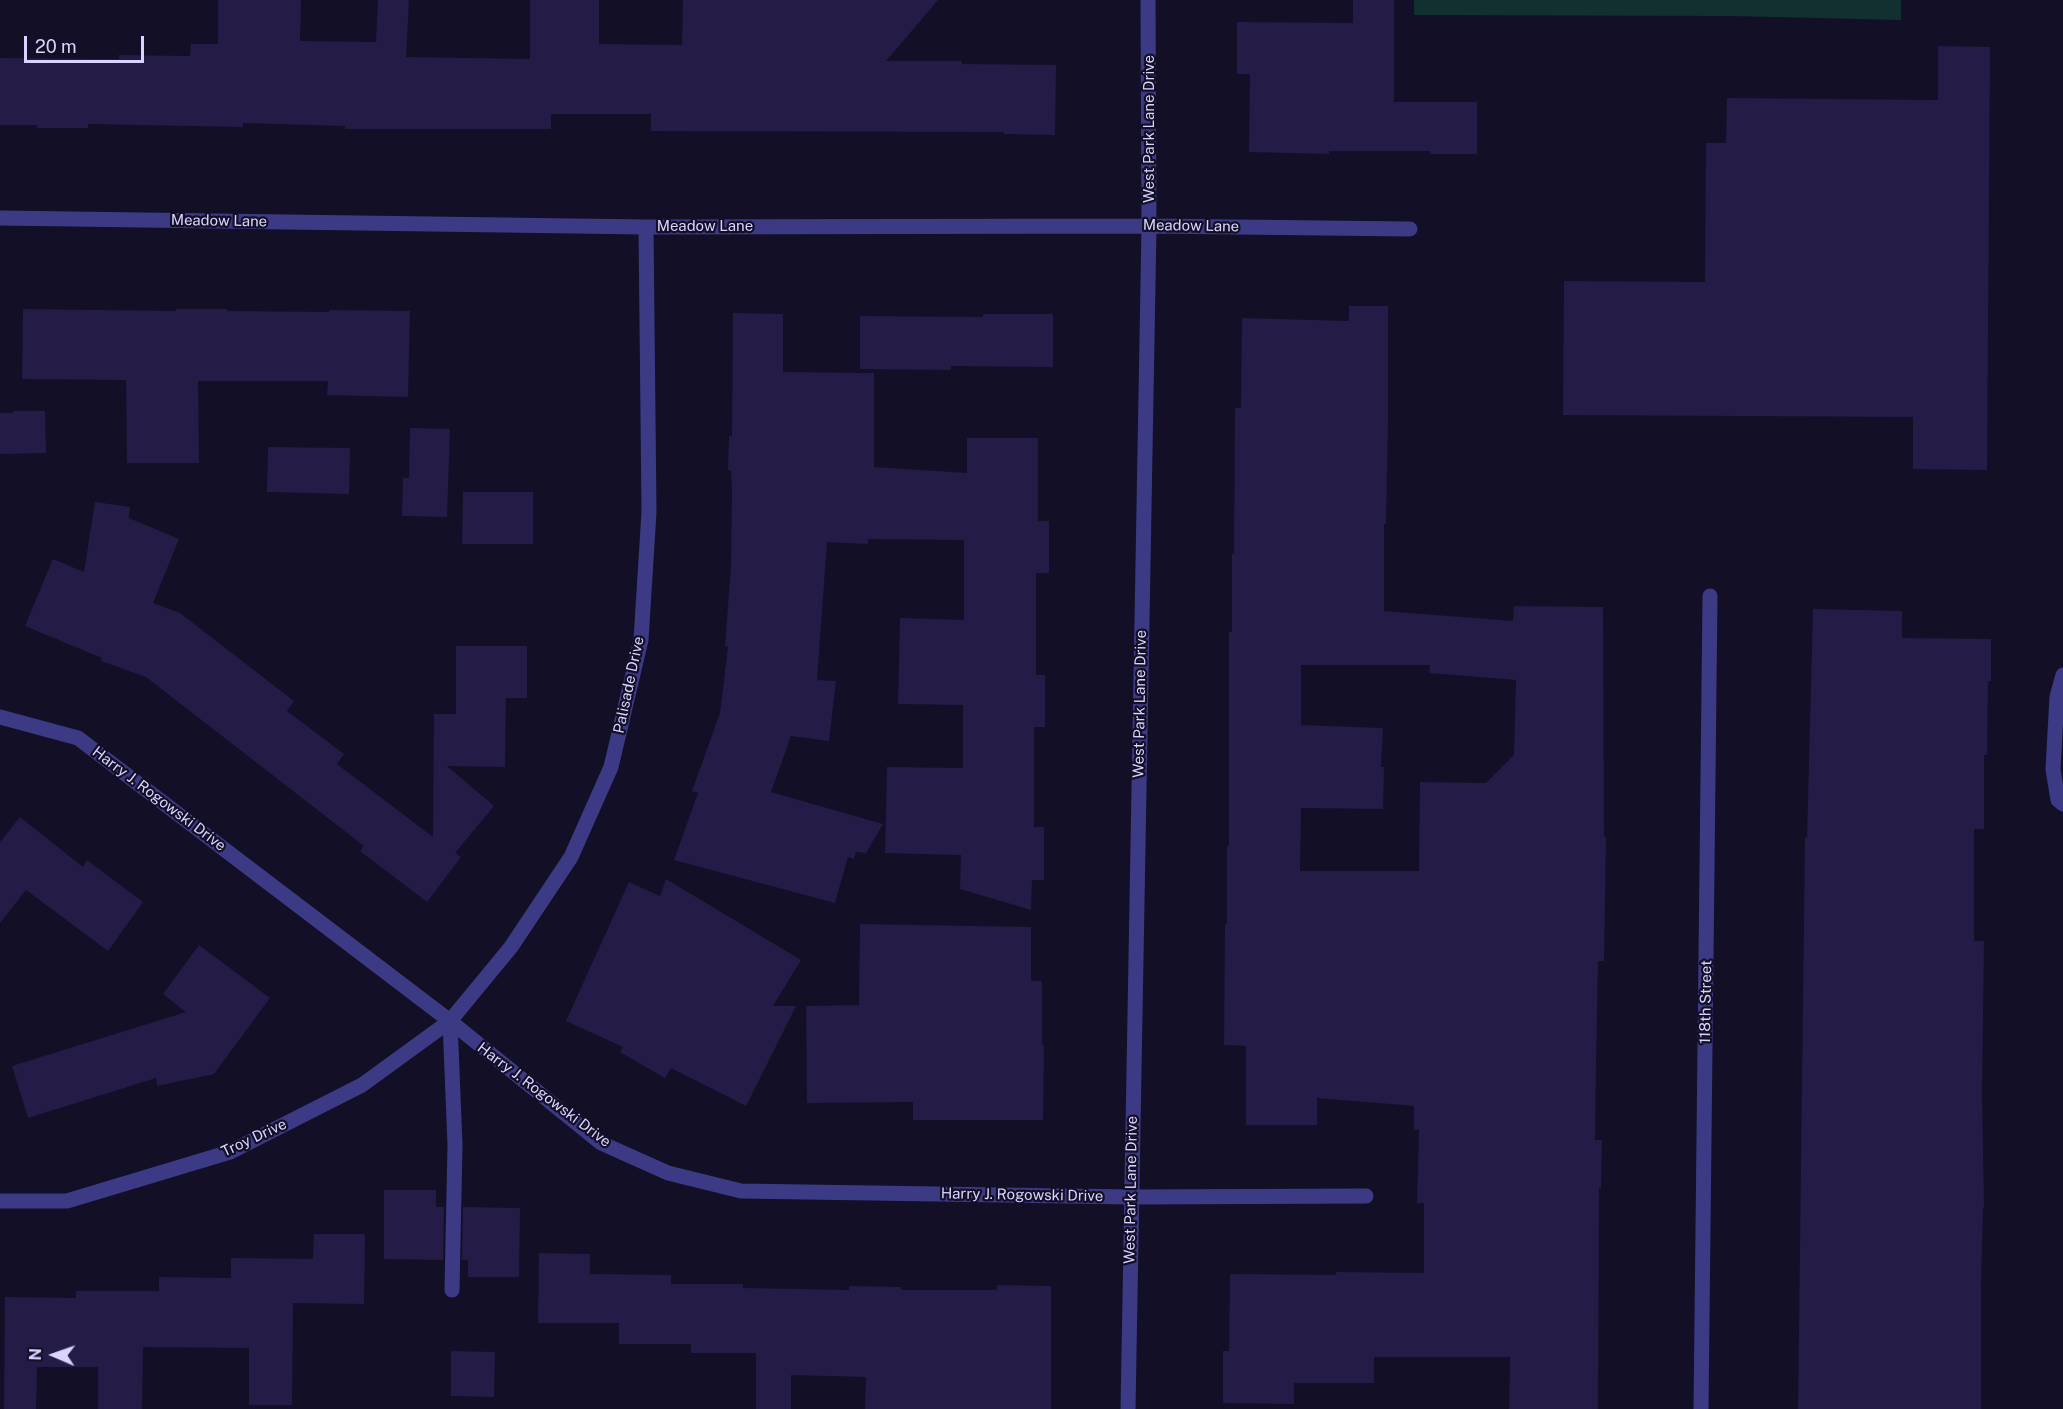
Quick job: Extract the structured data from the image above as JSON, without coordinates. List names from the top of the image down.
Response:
{
  "streets": {
    "street": [
      "West Park Lane Drive",
      "Meadow Lane",
      "Palisade Drive",
      "Harry J. Rogowski Drive",
      "118th Street",
      "Troy Drive"
    ]
  },
  "crossings": [
    ["West Park Lane Drive", "Meadow Lane"],
    ["West Park Lane Drive", "Harry J. Rogowski Drive"],
    ["Meadow Lane", "Palisade Drive"],
    ["Palisade Drive", "Harry J. Rogowski Drive"],
    ["Palisade Drive", "Troy Drive"],
    ["Harry J. Rogowski Drive", "Troy Drive"]
  ],
  "scale_bar": "20 m",
  "north": "left"
}
